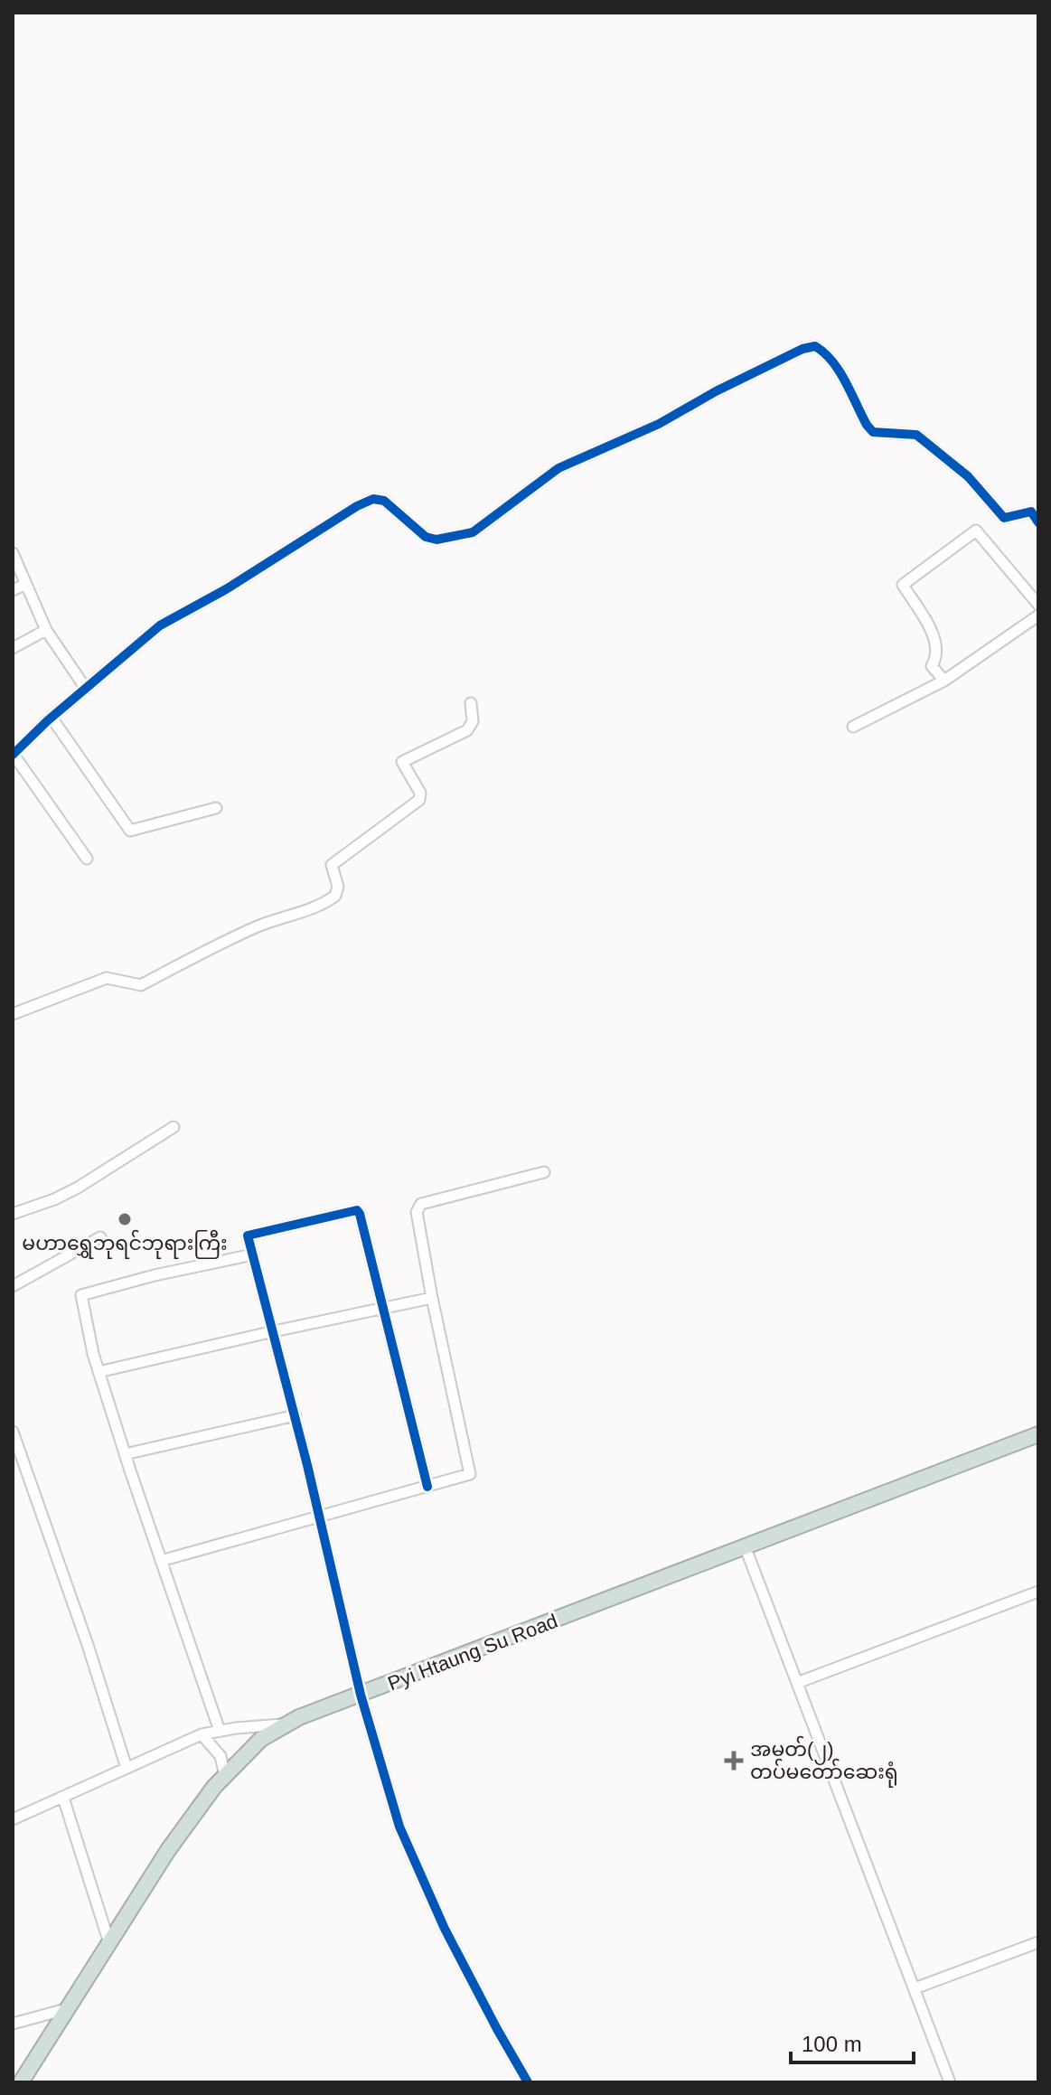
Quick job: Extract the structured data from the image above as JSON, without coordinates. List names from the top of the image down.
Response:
{
  "streets": {
    "highway": ["Pyi Htaung Su Road"]
  },
  "places": {
    "other": ["မဟာရွှေဘုရင်ဘုရားကြီး"],
    "health": ["အမှတ်(၂) တပ်မတော်ဆေးရုံ"]
  },
  "scale_bar": "100 m"
}
